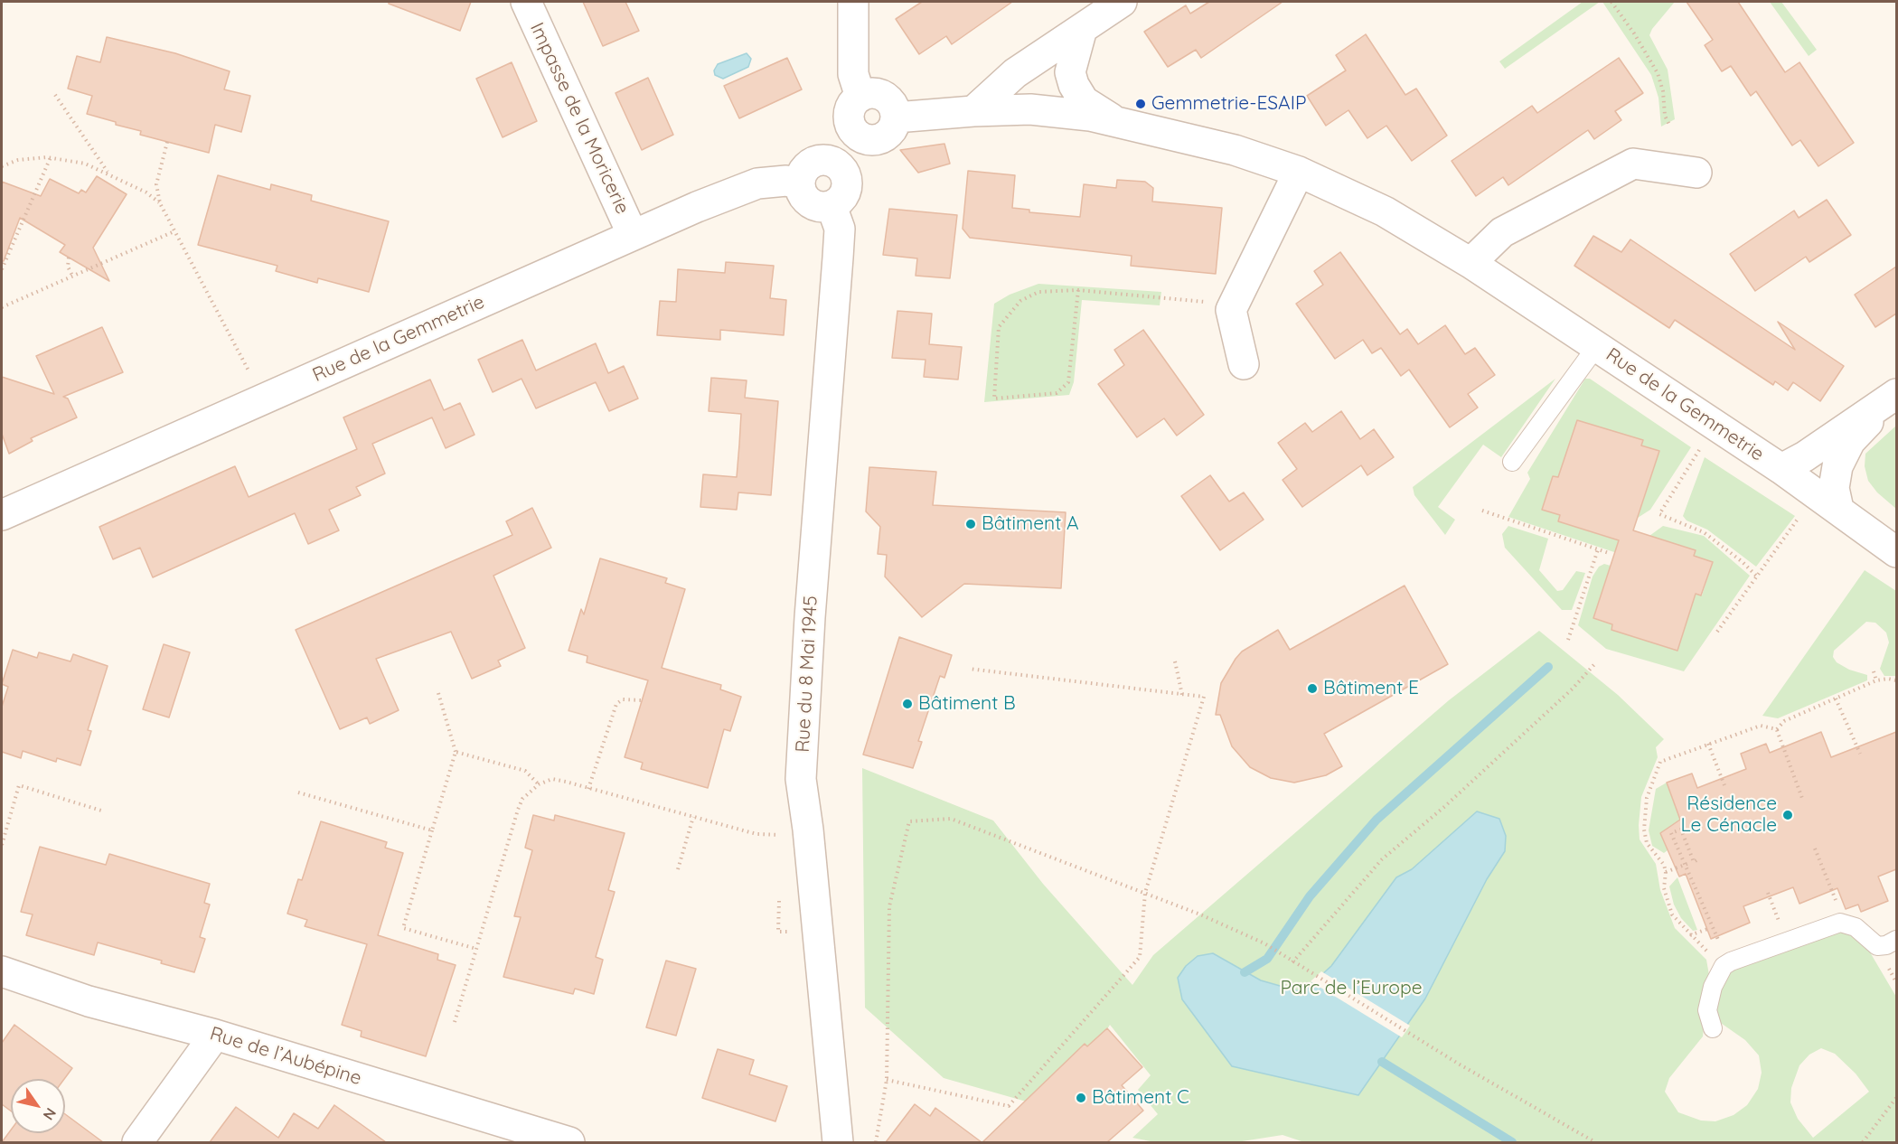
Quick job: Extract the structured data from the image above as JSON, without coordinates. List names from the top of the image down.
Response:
{
  "streets": {
    "street": [
      "Impasse de la Moricerie",
      "Rue de la Gemmetrie",
      "Rue du 8 Mai 1945",
      "Rue de l’Aubépine"
    ]
  },
  "crossings": [
    ["Impasse de la Moricerie", "Rue de la Gemmetrie"],
    ["Rue de la Gemmetrie", "Rue du 8 Mai 1945"]
  ],
  "parks": ["Parc de l’Europe"],
  "places": [
    "Gemmetrie-ESAIP",
    "Bâtiment A",
    "Bâtiment E",
    "Bâtiment B",
    "Résidence Le Cénacle",
    "Bâtiment C"
  ],
  "north": "bottom right"
}
